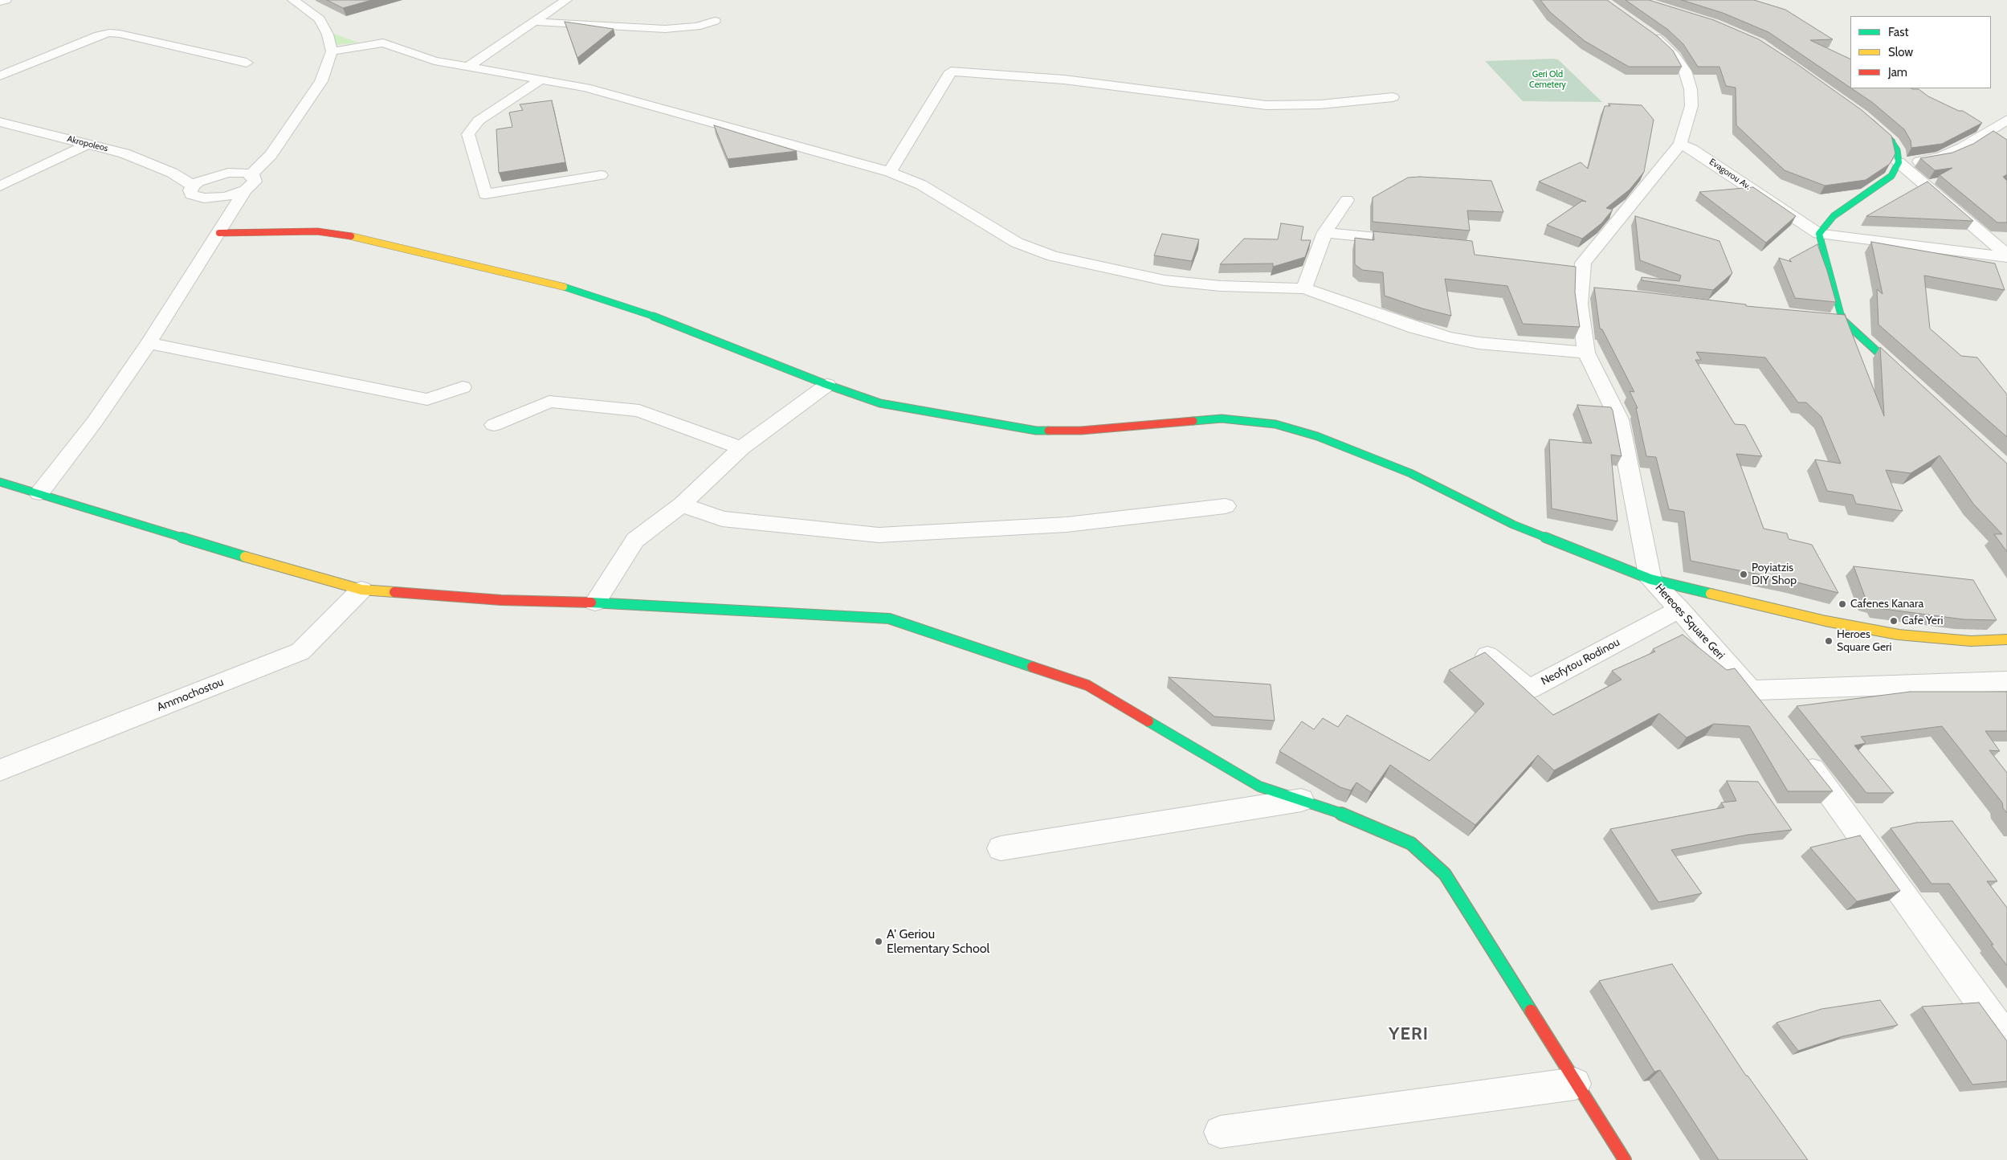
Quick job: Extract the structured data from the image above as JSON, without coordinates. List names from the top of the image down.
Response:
{
  "streets": {
    "street": [
      "Akropoleos",
      "Evagorou Av.",
      "Hereoes Square Geri",
      "Neofytou Rodinou",
      "Ammochostou"
    ]
  },
  "crossings": [
    ["Hereoes Square Geri", "Neofytou Rodinou"]
  ],
  "districts": ["YERI"],
  "parks": ["Geri Old Cemetery"],
  "places": [
    "Poyiatzis DIY Shop",
    "Cafenes Kanara",
    "Cafe Yeri",
    "Heroes Square Geri",
    "A' Geriou Elementary School"
  ],
  "legend": ["Fast", "Slow", "Jam"]
}
